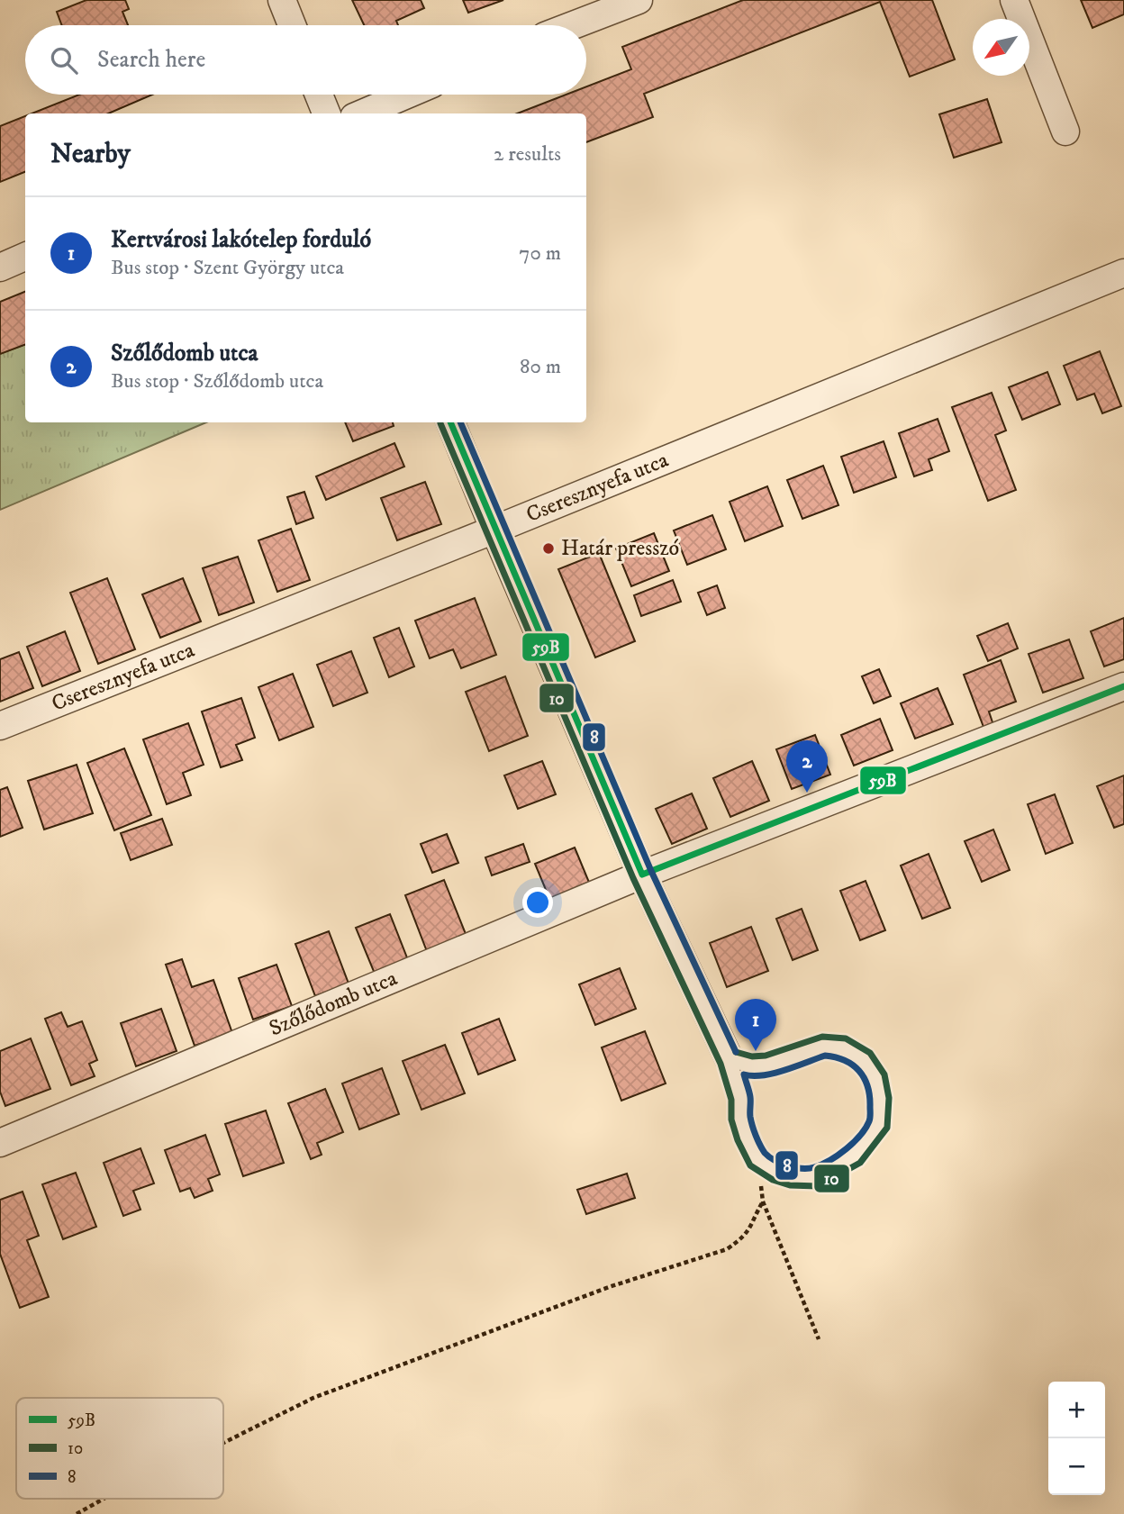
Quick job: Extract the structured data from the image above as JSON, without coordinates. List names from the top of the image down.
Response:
{
  "streets": {
    "street": ["Cseresznyefa utca", "Szőlődomb utca"]
  },
  "places": ["Határ presszó"],
  "lines": ["transit line 59B", "transit line 8", "transit line 10"],
  "legend": ["59B", "10", "8"],
  "north": "bottom left",
  "page": {
    "search": "Search here",
    "heading": ["Nearby", "2 results"],
    "list": [
      {
        "mark": "1",
        "name": "Kertvárosi lakótelep forduló",
        "note": "Bus stop · Szent György utca",
        "value": "70 m"
      },
      {
        "mark": "2",
        "name": "Szőlődomb utca",
        "note": "Bus stop · Szőlődomb utca",
        "value": "80 m"
      }
    ],
    "pins": ["2", "1"],
    "map_buttons": ["+", "−"]
  }
}
